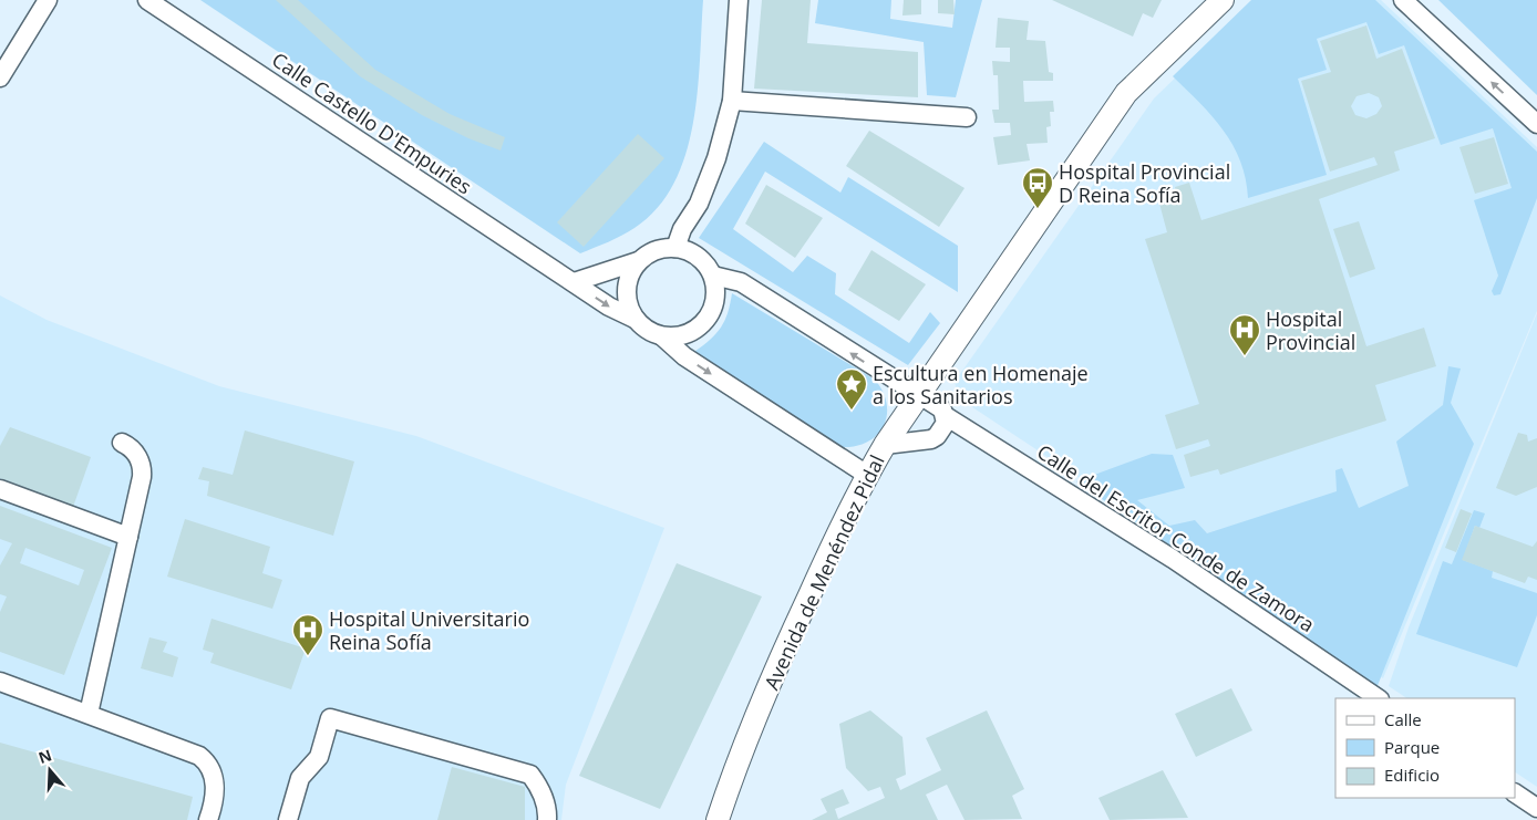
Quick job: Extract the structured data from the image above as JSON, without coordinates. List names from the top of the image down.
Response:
{
  "streets": {
    "main road": ["Avenida de Menéndez Pidal"],
    "street": ["Calle Castello D'Empuries", "Calle del Escritor Conde de Zamora"]
  },
  "crossings": [
    ["Calle Castello D'Empuries", "Calle del Escritor Conde de Zamora"],
    ["Calle del Escritor Conde de Zamora", "Avenida de Menéndez Pidal"]
  ],
  "places": {
    "bus stop": ["Hospital Provincial D Reina Sofía"],
    "hospital": ["Hospital Provincial", "Hospital Universitario Reina Sofía"],
    "place": ["Escultura en Homenaje a los Sanitarios"]
  },
  "legend": ["Calle", "Parque", "Edificio"],
  "north": "top"
}
